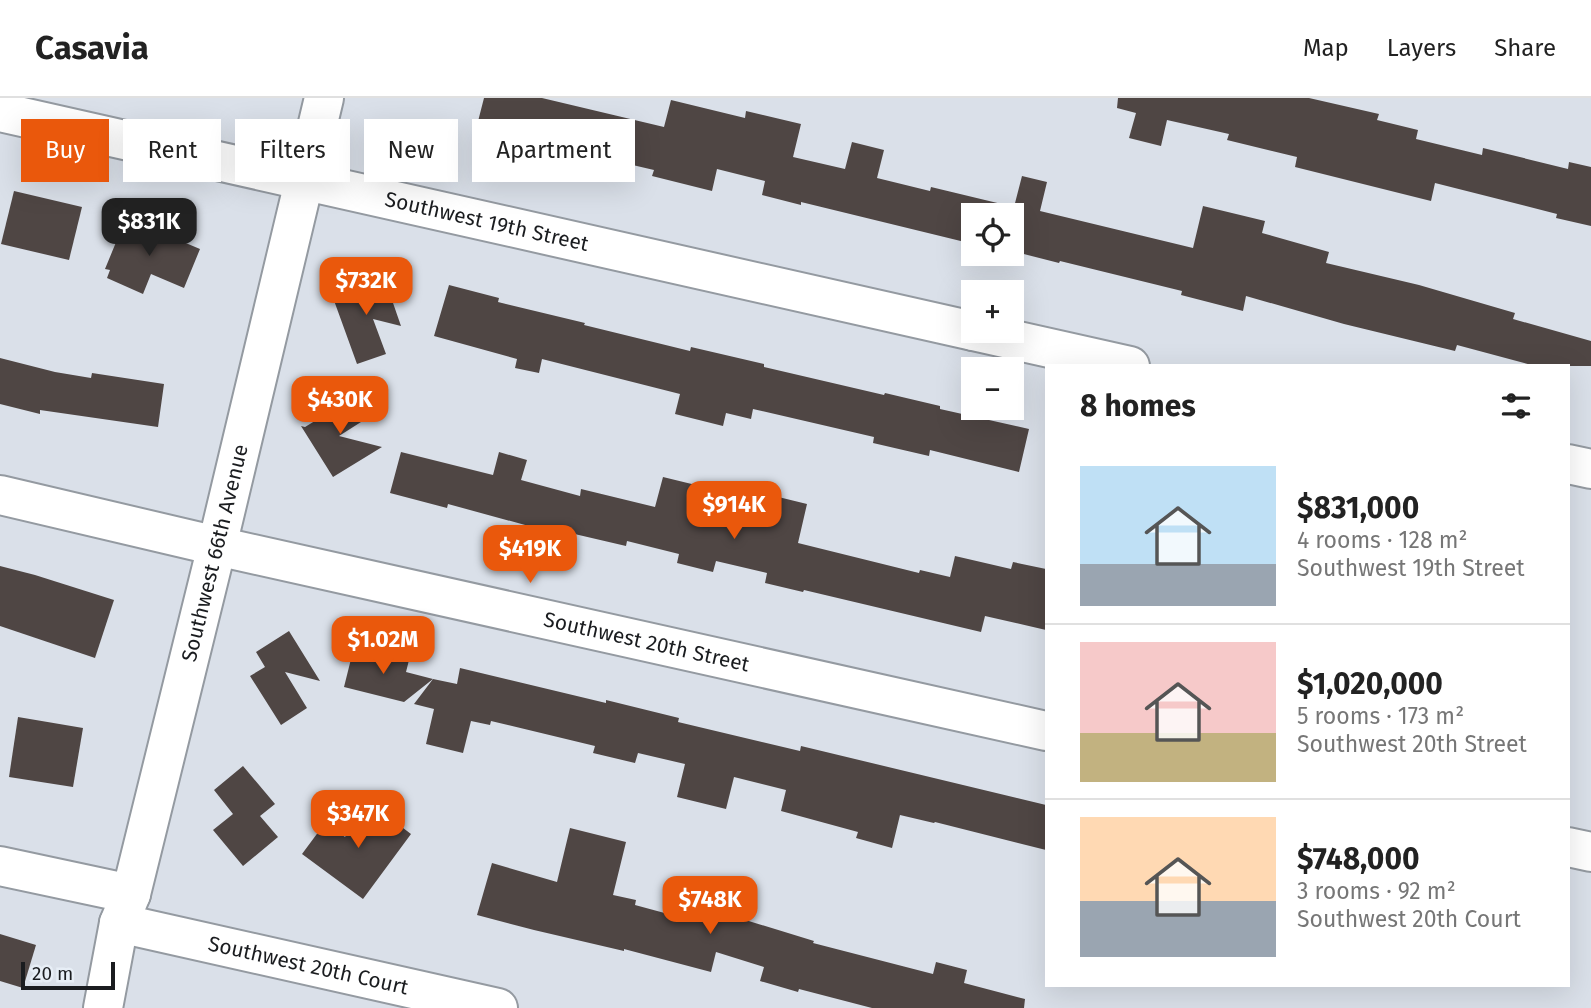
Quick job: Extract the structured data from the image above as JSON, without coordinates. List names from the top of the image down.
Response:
{
  "streets": {
    "street": [
      "Southwest 19th Street",
      "Southwest 66th Avenue",
      "Southwest 20th Street",
      "Southwest 20th Court"
    ]
  },
  "crossings": [
    ["Southwest 66th Avenue", "Southwest 20th Street"],
    ["Southwest 66th Avenue", "Southwest 20th Court"]
  ],
  "scale_bar": "20 m",
  "page": {
    "header": "Casavia",
    "nav": ["Map", "Layers", "Share"],
    "chip": [
      "Buy",
      "Rent",
      "Filters",
      "New",
      "Apartment"
    ],
    "price": [
      "$831K",
      "$732K",
      "$430K",
      "$914K",
      "$419K",
      "$1.02M",
      "$347K",
      "$748K"
    ],
    "map_buttons": ["+", "−"],
    "heading": "8 homes",
    "list": [
      {
        "name": "$831,000",
        "note": "4 rooms · 128 m² · Southwest 19th Street"
      },
      {
        "name": "$1,020,000",
        "note": "5 rooms · 173 m² · Southwest 20th Street"
      },
      {
        "name": "$748,000",
        "note": "3 rooms · 92 m² · Southwest 20th Court"
      }
    ],
    "scale": "20 m"
  }
}
